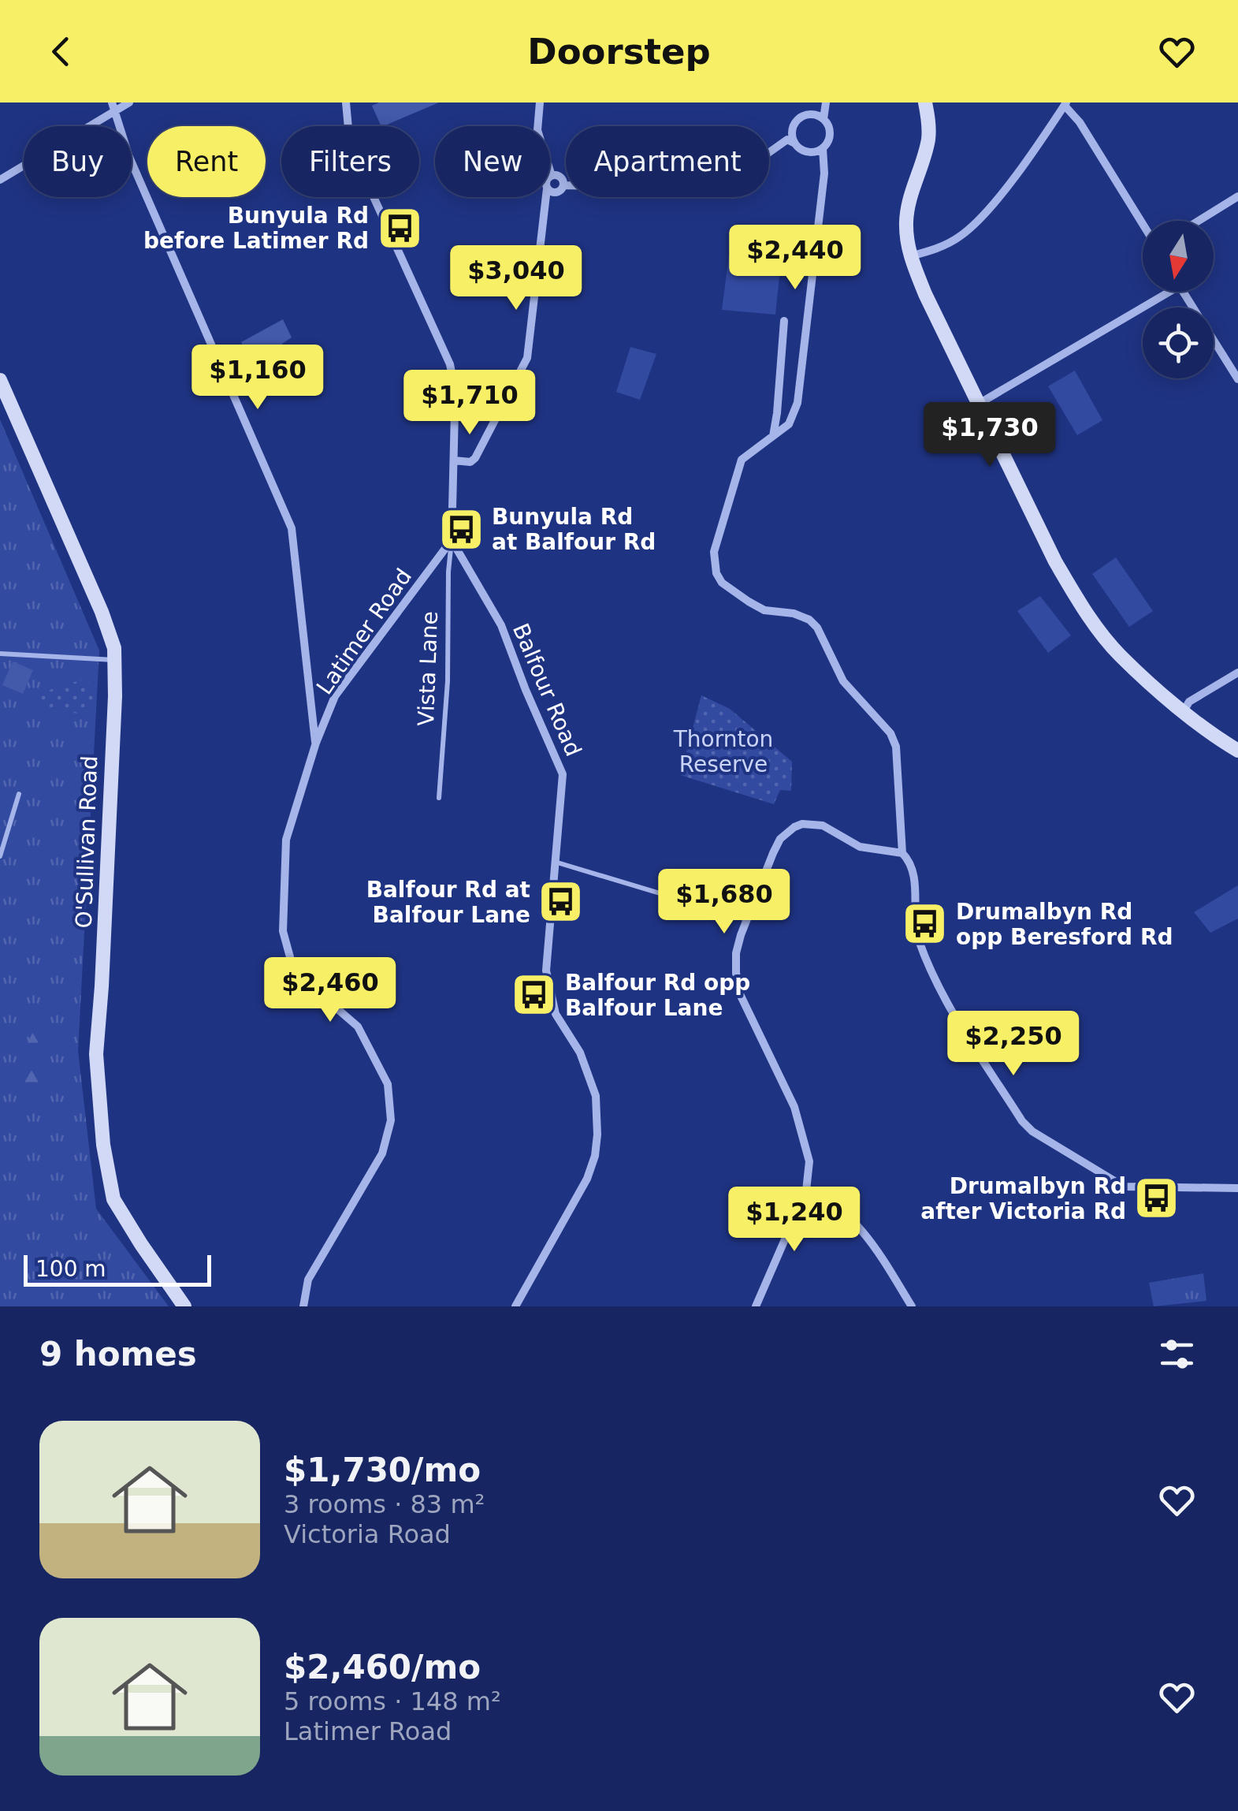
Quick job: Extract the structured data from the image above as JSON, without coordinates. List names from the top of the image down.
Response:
{
  "streets": {
    "main road": ["O'Sullivan Road"],
    "street": ["Latimer Road", "Balfour Road"],
    "lane": ["Vista Lane"]
  },
  "crossings": [
    ["Latimer Road", "Vista Lane"],
    ["Latimer Road", "Balfour Road"],
    ["Vista Lane", "Balfour Road"]
  ],
  "parks": ["Thornton Reserve"],
  "places": {
    "bus stop": [
      "Bunyula Rd before Latimer Rd",
      "Bunyula Rd at Balfour Rd",
      "Balfour Rd at Balfour Lane",
      "Drumalbyn Rd opp Beresford Rd",
      "Balfour Rd opp Balfour Lane",
      "Drumalbyn Rd after Victoria Rd"
    ]
  },
  "scale_bar": "100 m",
  "north": "bottom",
  "page": {
    "header": "Doorstep",
    "chip": [
      "Buy",
      "Rent",
      "Filters",
      "New",
      "Apartment"
    ],
    "price": [
      "$2,440",
      "$3,040",
      "$1,160",
      "$1,710",
      "$1,730",
      "$1,680",
      "$2,460",
      "$2,250",
      "$1,240"
    ],
    "scale": "100 m",
    "heading": "9 homes",
    "list": [
      {
        "name": "$1,730/mo",
        "note": "3 rooms · 83 m² · Victoria Road"
      },
      {
        "name": "$2,460/mo",
        "note": "5 rooms · 148 m² · Latimer Road"
      }
    ]
  }
}
